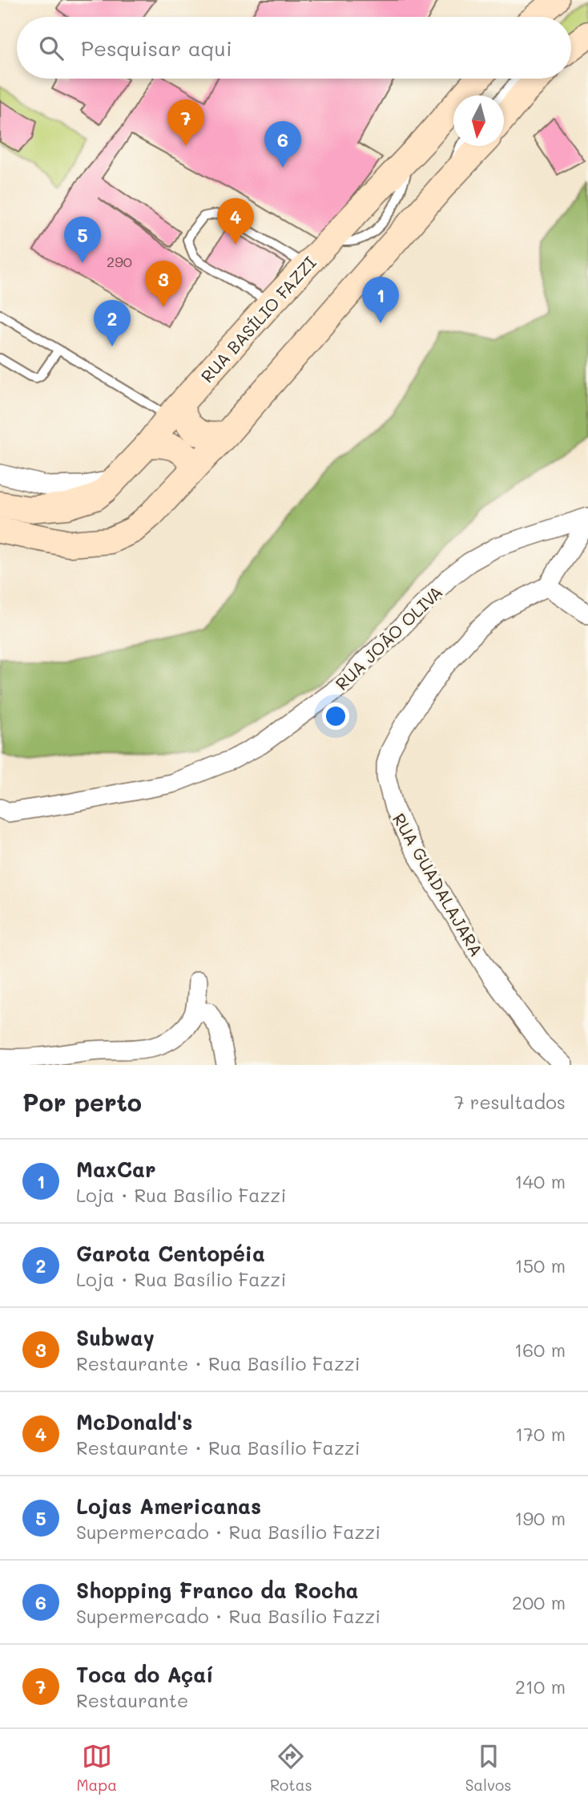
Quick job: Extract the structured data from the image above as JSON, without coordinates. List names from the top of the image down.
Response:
{
  "streets": {
    "main road": ["RUA BASÍLIO FAZZI"],
    "street": ["RUA JOÃO OLIVA", "RUA GUADALAJARA"]
  },
  "house_numbers": ["290"],
  "north": "bottom",
  "page": {
    "search": "Pesquisar aqui",
    "pins": [
      "7",
      "6",
      "4",
      "5",
      "3",
      "1",
      "2"
    ],
    "heading": ["Por perto", "7 resultados"],
    "list": [
      {
        "mark": "1",
        "name": "MaxCar",
        "note": "Loja · Rua Basílio Fazzi",
        "value": "140 m"
      },
      {
        "mark": "2",
        "name": "Garota Centopéia",
        "note": "Loja · Rua Basílio Fazzi",
        "value": "150 m"
      },
      {
        "mark": "3",
        "name": "Subway",
        "note": "Restaurante · Rua Basílio Fazzi",
        "value": "160 m"
      },
      {
        "mark": "4",
        "name": "McDonald's",
        "note": "Restaurante · Rua Basílio Fazzi",
        "value": "170 m"
      },
      {
        "mark": "5",
        "name": "Lojas Americanas",
        "note": "Supermercado · Rua Basílio Fazzi",
        "value": "190 m"
      },
      {
        "mark": "6",
        "name": "Shopping Franco da Rocha",
        "note": "Supermercado · Rua Basílio Fazzi",
        "value": "200 m"
      },
      {
        "mark": "7",
        "name": "Toca do Açaí",
        "note": "Restaurante",
        "value": "210 m"
      }
    ],
    "nav": ["Mapa", "Rotas", "Salvos"]
  }
}
